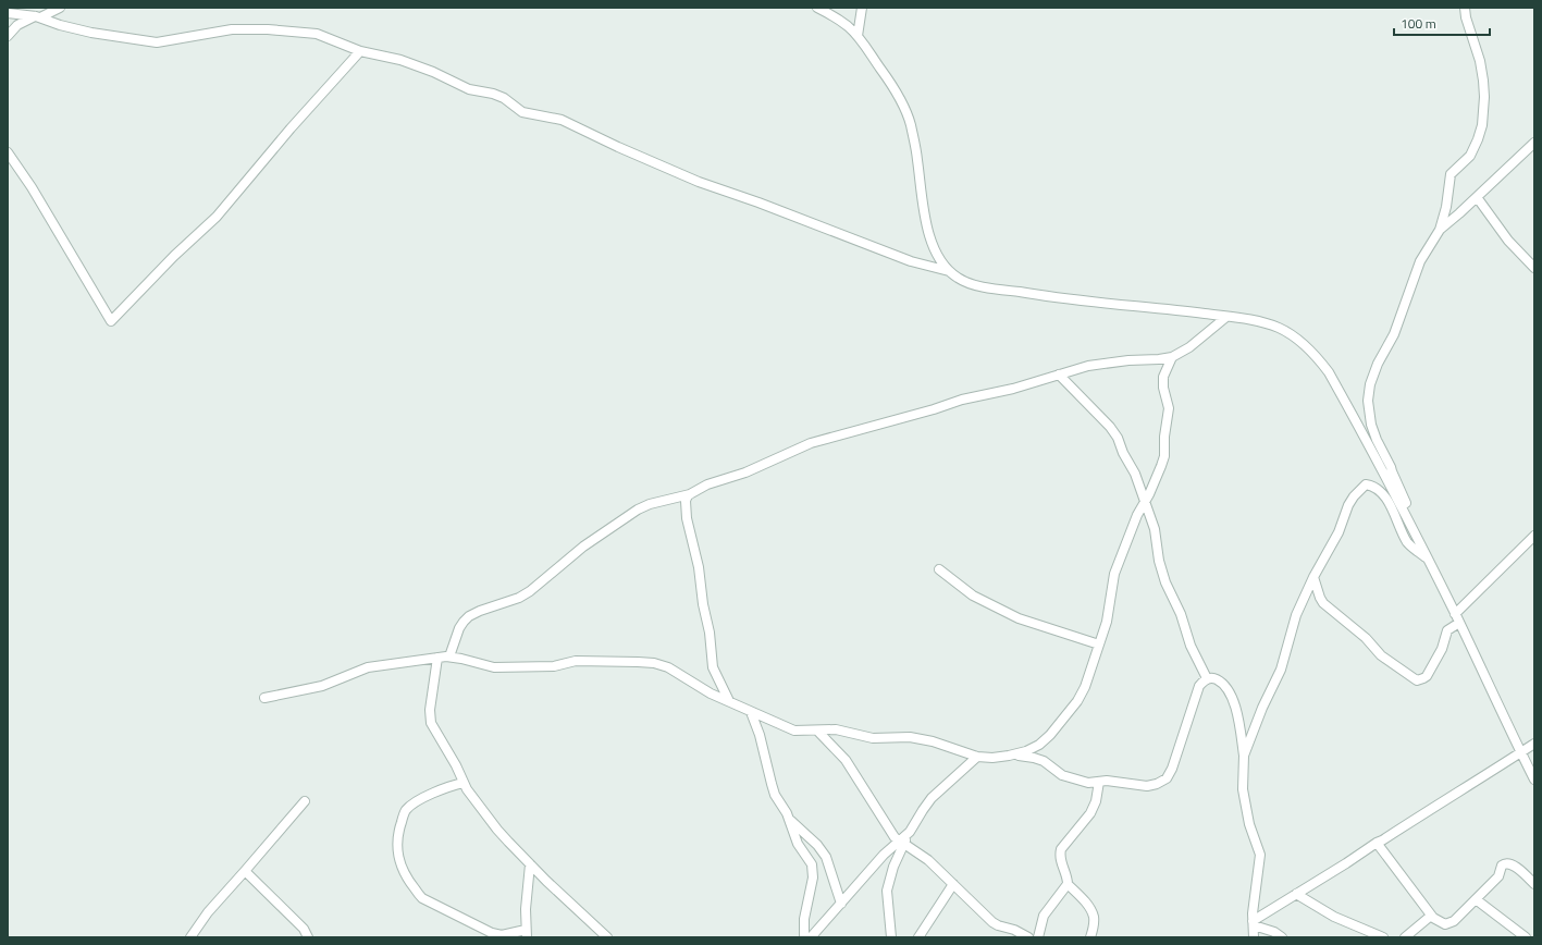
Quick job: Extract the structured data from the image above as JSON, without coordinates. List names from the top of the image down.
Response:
{
  "scale_bar": "100 m"
}
